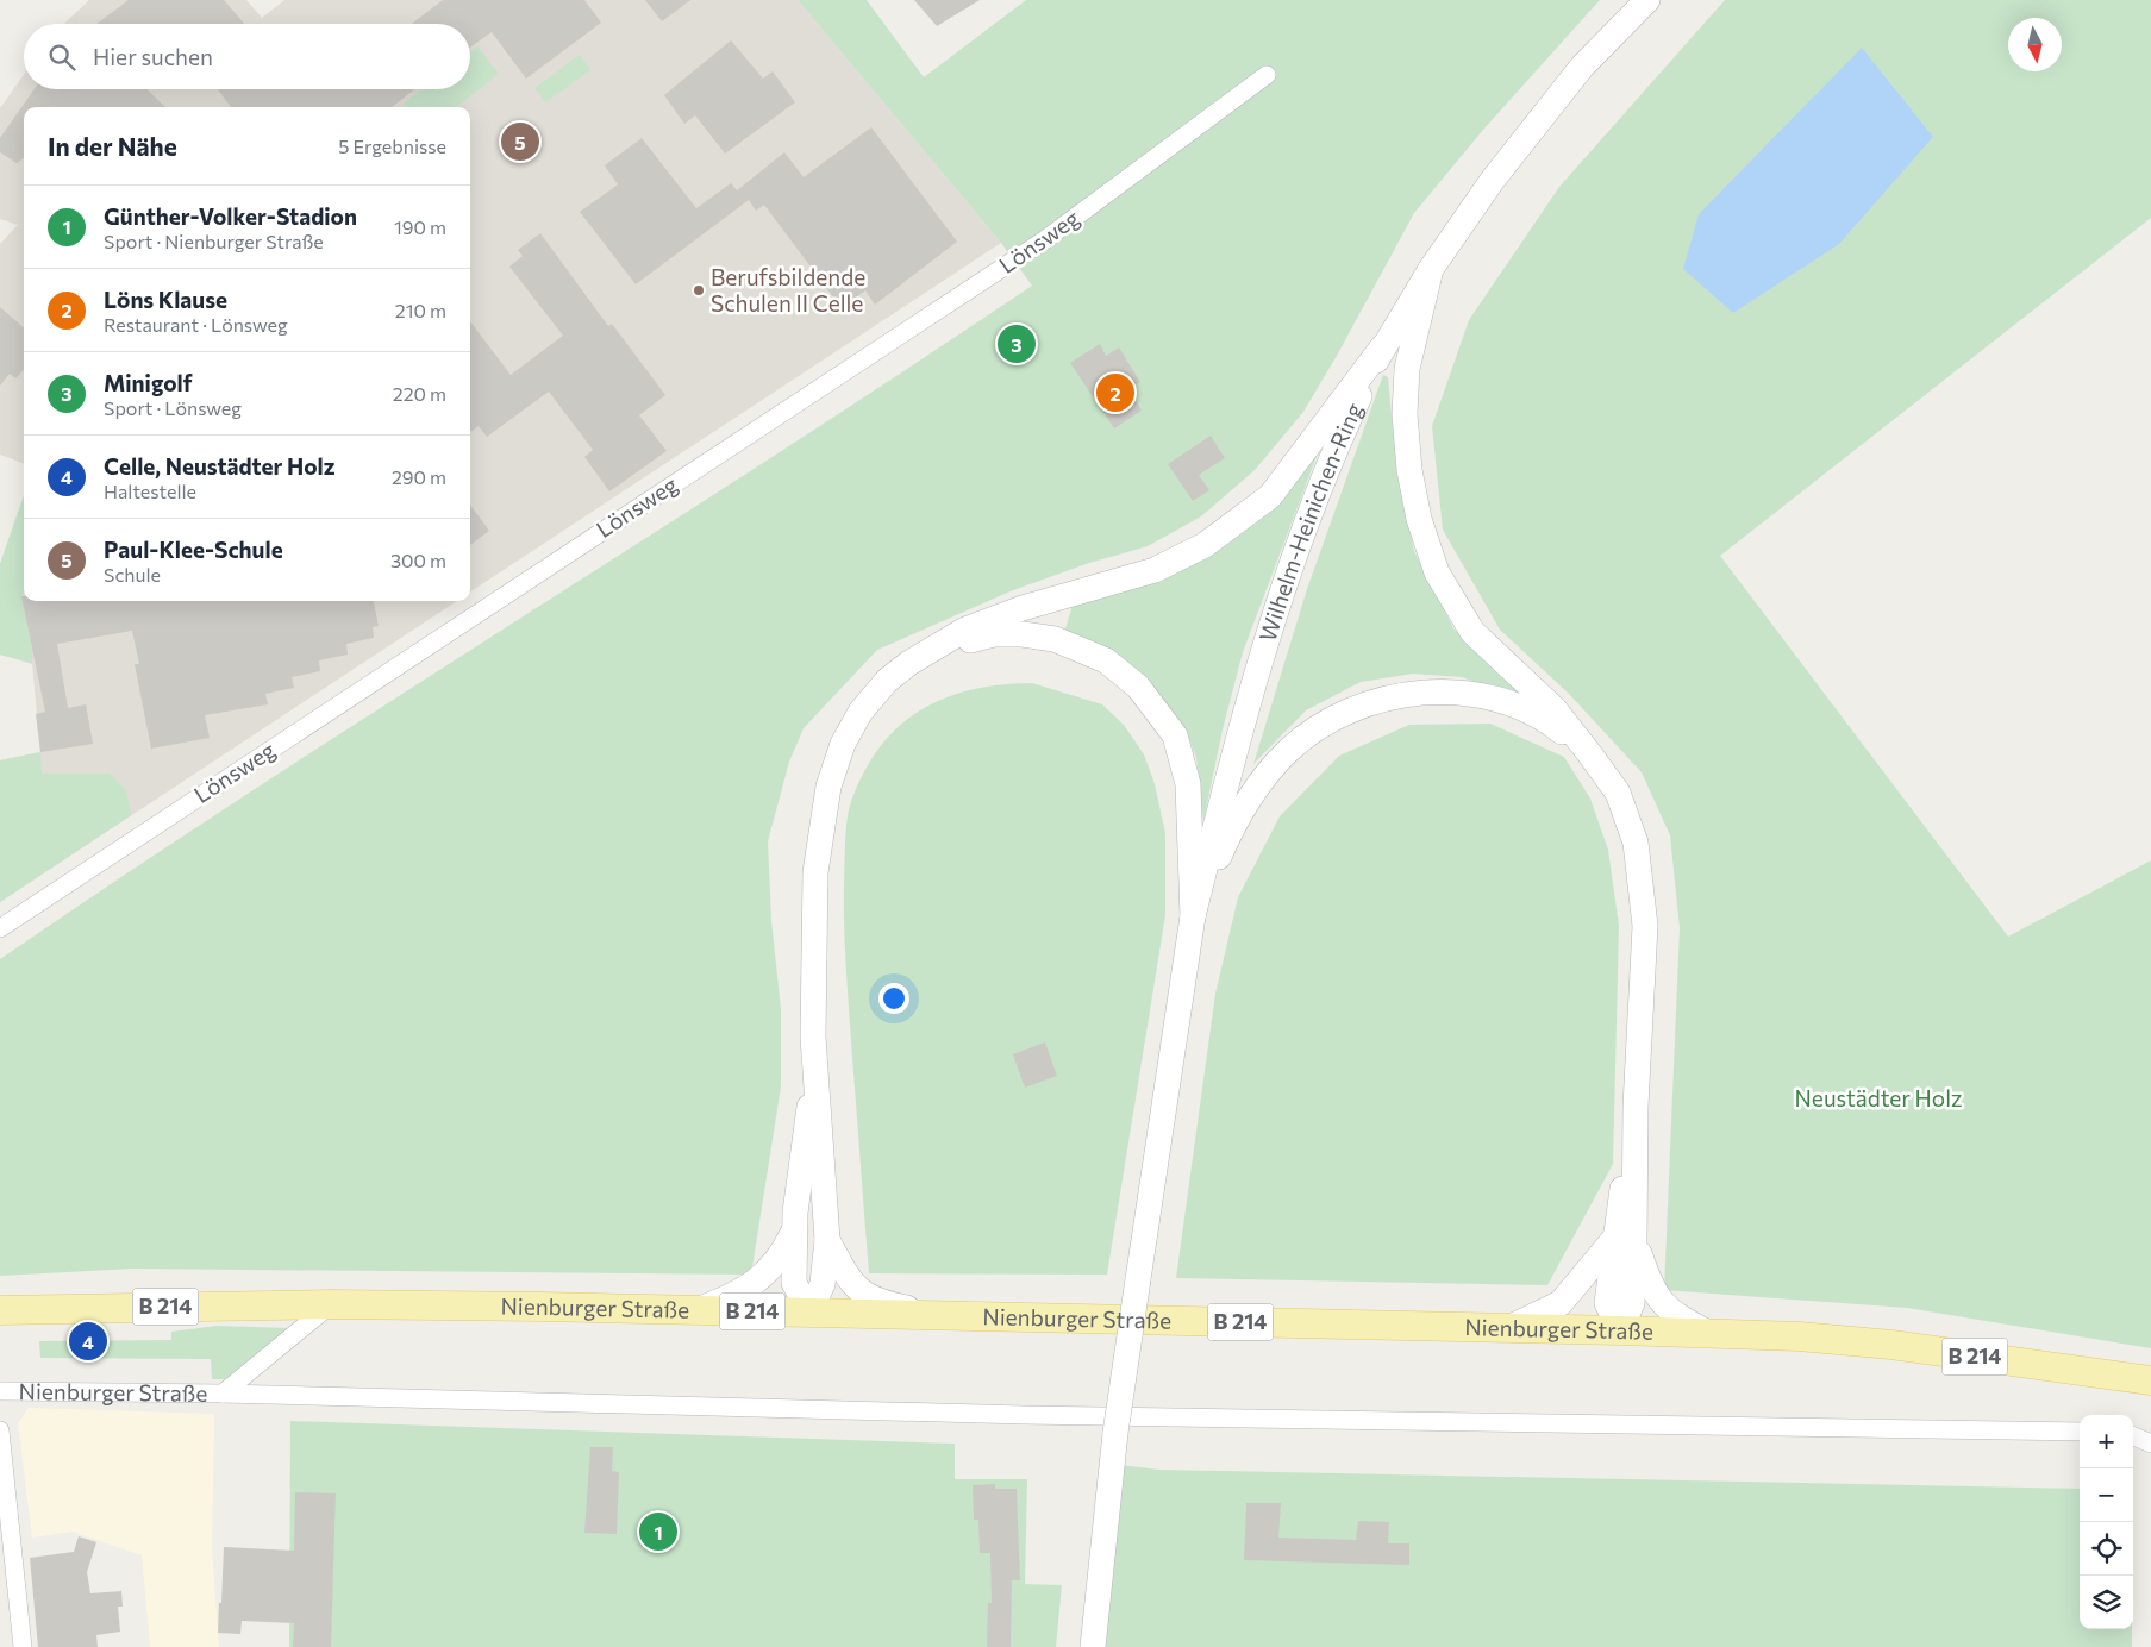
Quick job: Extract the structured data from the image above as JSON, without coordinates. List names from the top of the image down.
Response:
{
  "streets": {
    "main road": ["Wilhelm-Heinichen-Ring", "B 214", "Nienburger Straße"],
    "street": ["Lönsweg"]
  },
  "parks": ["Neustädter Holz"],
  "places": ["Berufsbildende Schulen II Celle"],
  "north": "bottom",
  "page": {
    "search": "Hier suchen",
    "heading": ["In der Nähe", "5 Ergebnisse"],
    "pins": [
      "5",
      "3",
      "2",
      "4",
      "1"
    ],
    "list": [
      {
        "mark": "1",
        "name": "Günther-Volker-Stadion",
        "note": "Sport · Nienburger Straße",
        "value": "190 m"
      },
      {
        "mark": "2",
        "name": "Löns Klause",
        "note": "Restaurant · Lönsweg",
        "value": "210 m"
      },
      {
        "mark": "3",
        "name": "Minigolf",
        "note": "Sport · Lönsweg",
        "value": "220 m"
      },
      {
        "mark": "4",
        "name": "Celle, Neustädter Holz",
        "note": "Haltestelle",
        "value": "290 m"
      },
      {
        "mark": "5",
        "name": "Paul-Klee-Schule",
        "note": "Schule",
        "value": "300 m"
      }
    ],
    "map_buttons": ["+", "−"]
  }
}
